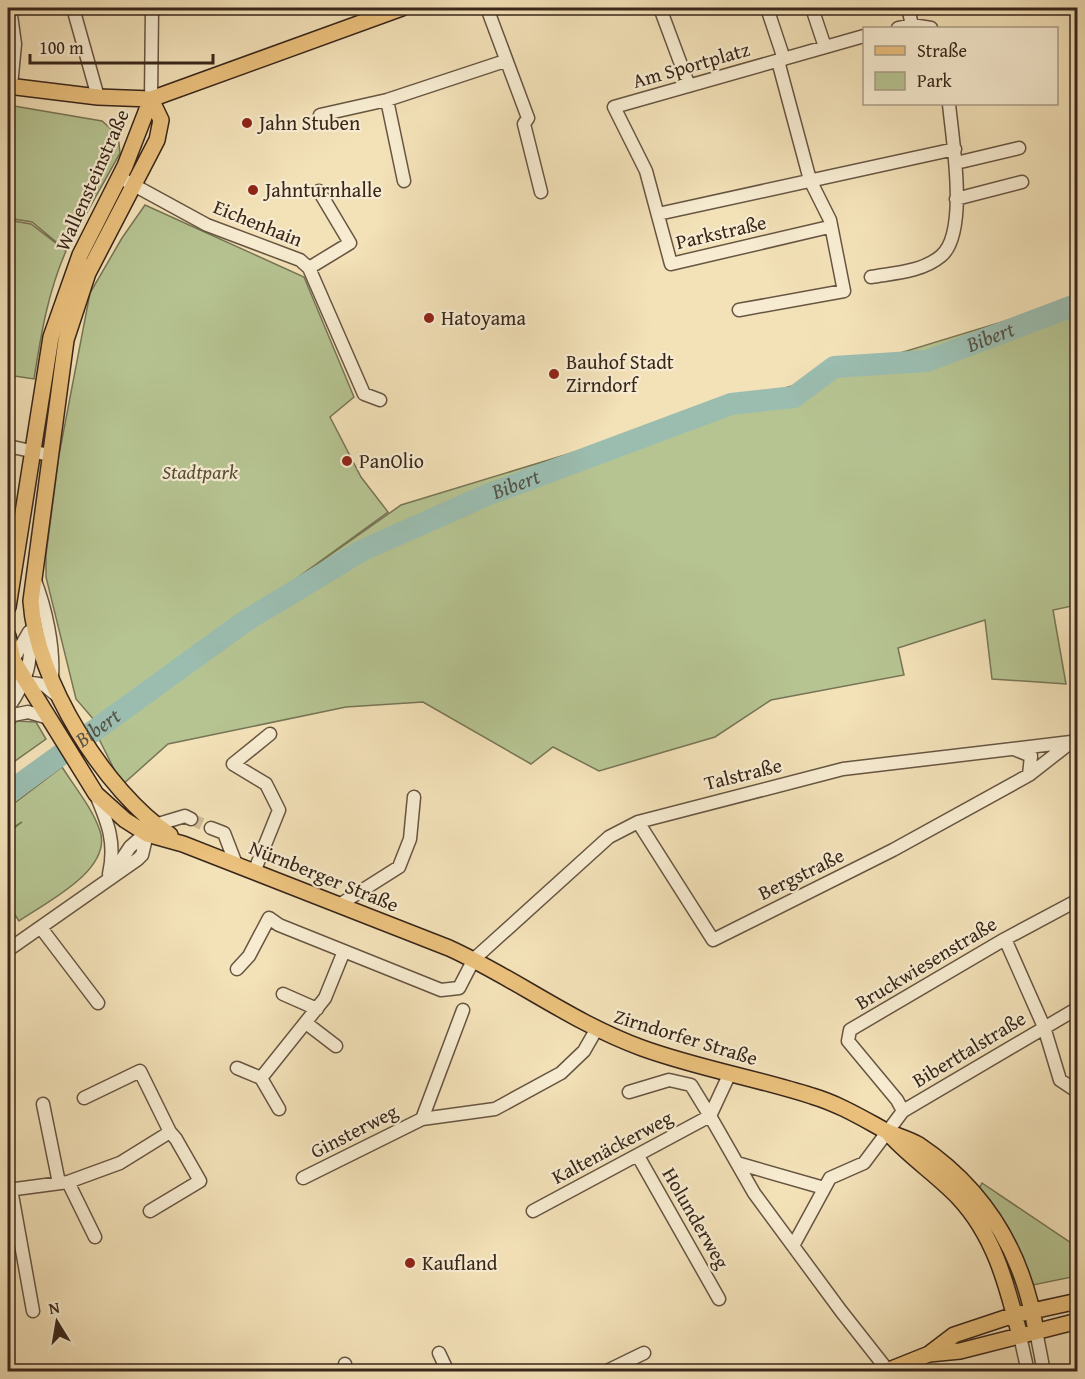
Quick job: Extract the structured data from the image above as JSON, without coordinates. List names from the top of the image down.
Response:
{
  "streets": {
    "main road": ["Wallensteinstraße", "Nürnberger Straße", "Zirndorfer Straße"],
    "street": [
      "Am Sportplatz",
      "Eichenhain",
      "Parkstraße",
      "Talstraße",
      "Bergstraße",
      "Bruckwiesenstraße",
      "Biberttalstraße",
      "Ginsterweg",
      "Kaltenäckerweg",
      "Holunderweg"
    ]
  },
  "crossings": [
    ["Am Sportplatz", "Parkstraße"],
    ["Wallensteinstraße", "Eichenhain"],
    ["Wallensteinstraße", "Nürnberger Straße"],
    ["Talstraße", "Bergstraße"],
    ["Talstraße", "Zirndorfer Straße"],
    ["Nürnberger Straße", "Zirndorfer Straße"],
    ["Bruckwiesenstraße", "Biberttalstraße"],
    ["Zirndorfer Straße", "Biberttalstraße"],
    ["Zirndorfer Straße", "Ginsterweg"],
    ["Kaltenäckerweg", "Holunderweg"]
  ],
  "water": ["Bibert"],
  "parks": ["Stadtpark"],
  "places": [
    "Jahn Stuben",
    "Jahnturnhalle",
    "Hatoyama",
    "Bauhof Stadt Zirndorf",
    "PanOlio",
    "Kaufland"
  ],
  "legend": ["Straße", "Park"],
  "scale_bar": "100 m",
  "north": "top"
}
